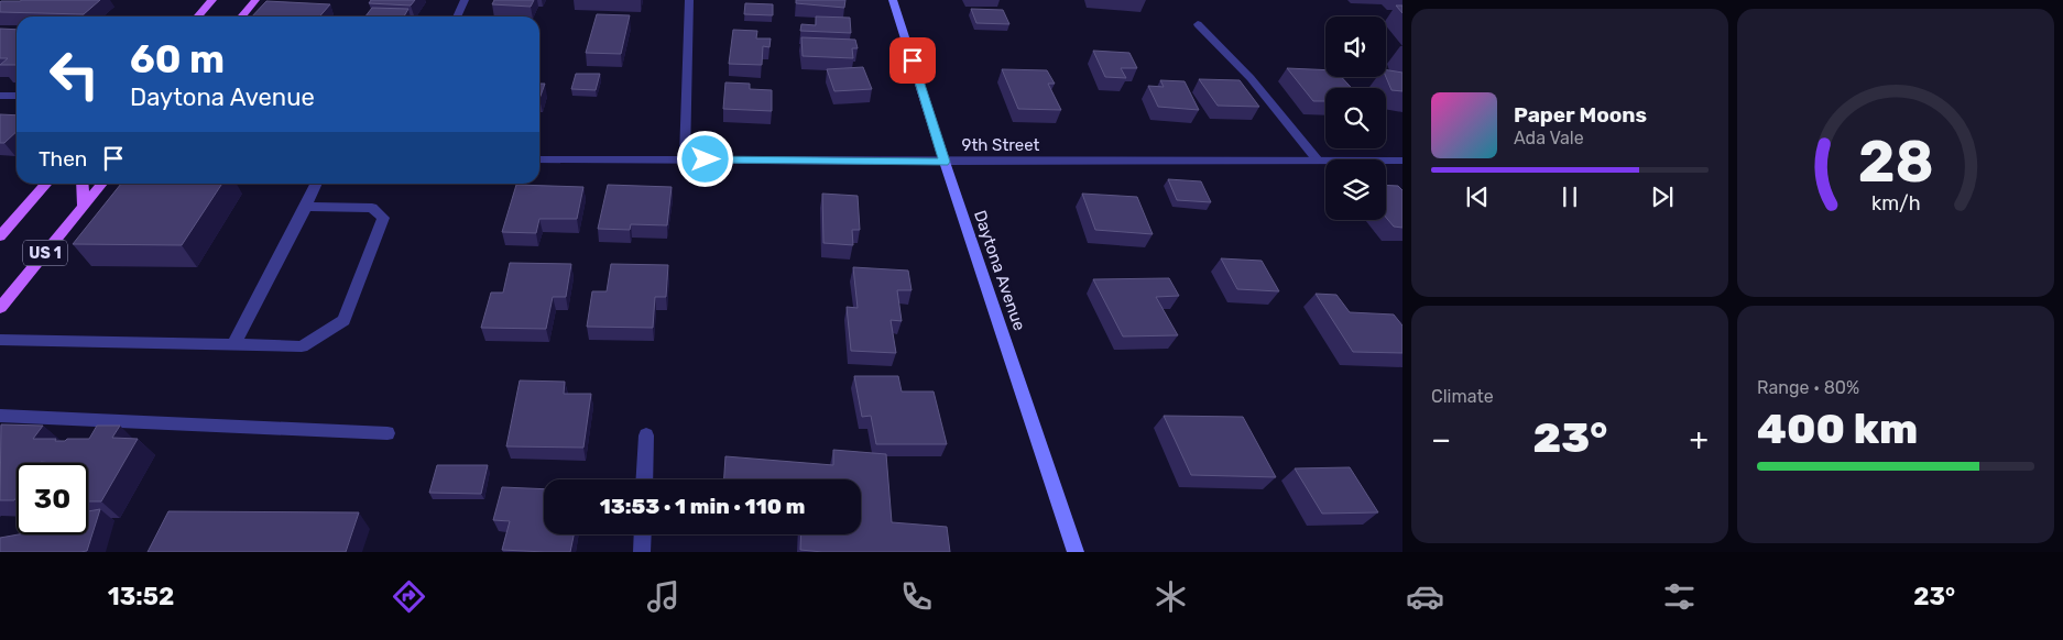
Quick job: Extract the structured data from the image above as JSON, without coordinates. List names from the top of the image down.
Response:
{
  "streets": {
    "main road": ["US 1"],
    "street": ["9th Street", "Daytona Avenue"]
  },
  "crossings": [
    ["9th Street", "Daytona Avenue"]
  ],
  "page": {
    "turn": ["60 m", "Daytona Avenue"],
    "song": ["Paper Moons", "Ada Vale"],
    "then": "Then",
    "tile": [
      "Climate",
      ["Range · 80%", "400 km"]
    ],
    "heat": ["−", "23°", "+"],
    "limit": "30",
    "trip": "13:53 · 1 min · 110 m",
    "tabs": ["13:52", "23°"],
    "gauge": ["28", "km/h"]
  }
}
